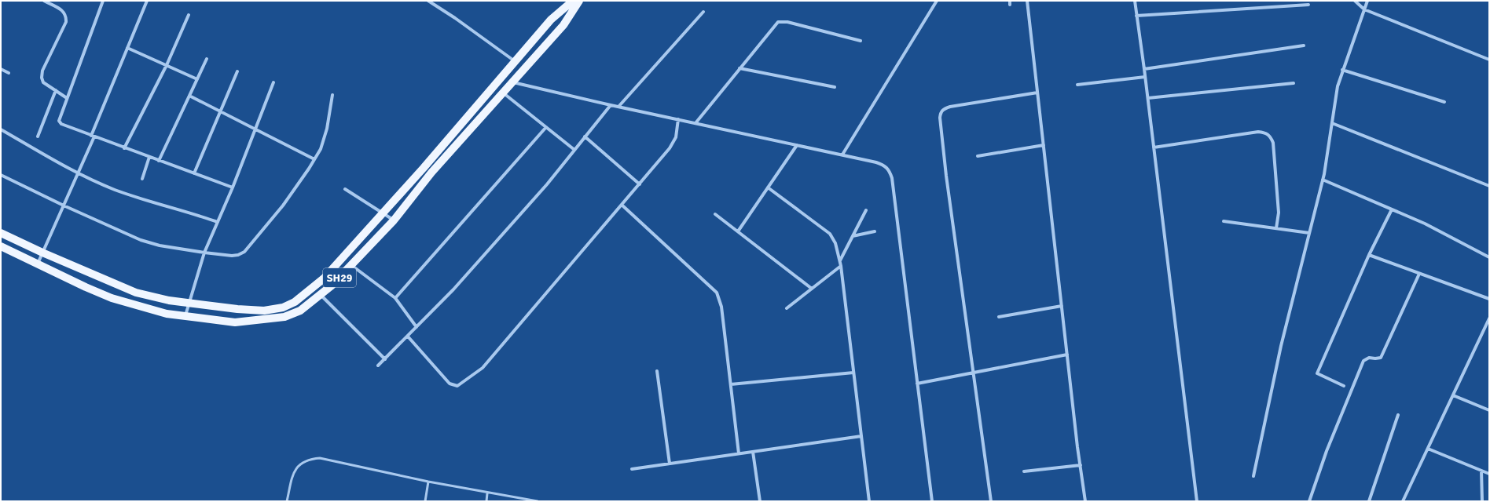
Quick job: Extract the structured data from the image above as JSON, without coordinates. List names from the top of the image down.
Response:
{
  "streets": {
    "main road": ["SH29"]
  }
}
